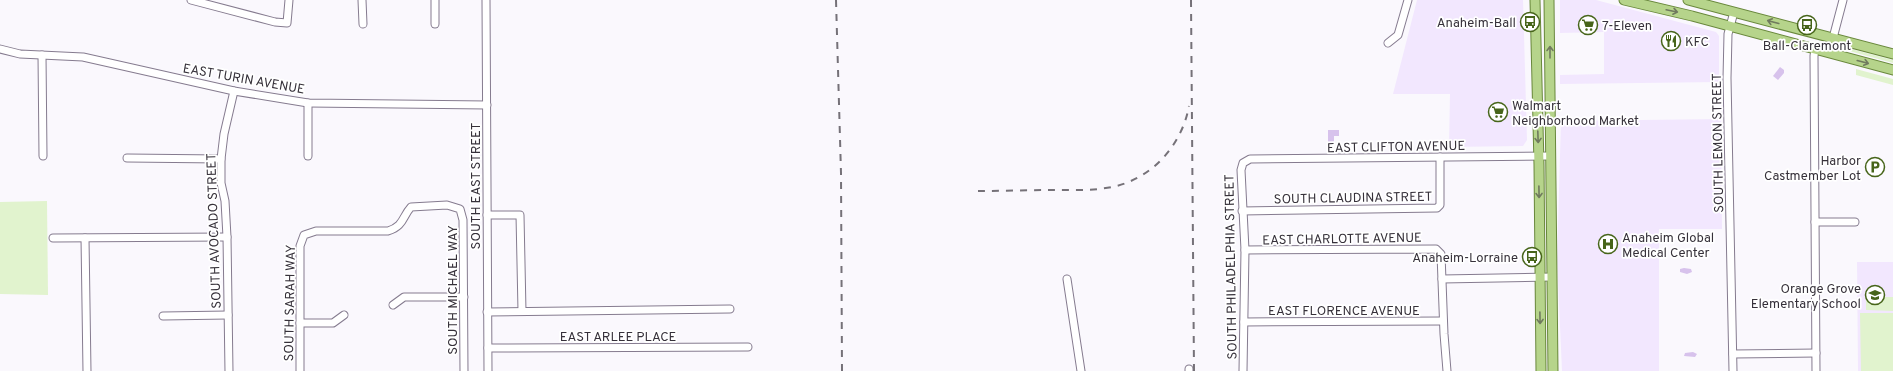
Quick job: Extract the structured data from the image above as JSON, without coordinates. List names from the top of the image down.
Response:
{
  "streets": {
    "street": [
      "EAST TURIN AVENUE",
      "SOUTH LEMON STREET",
      "EAST CLIFTON AVENUE",
      "SOUTH EAST STREET",
      "SOUTH CLAUDINA STREET",
      "SOUTH AVOCADO STREET",
      "EAST CHARLOTTE AVENUE",
      "SOUTH PHILADELPHIA STREET",
      "SOUTH MICHAEL WAY",
      "SOUTH SARAH WAY",
      "EAST FLORENCE AVENUE",
      "EAST ARLEE PLACE"
    ]
  },
  "crossings": [
    ["EAST TURIN AVENUE", "SOUTH EAST STREET"],
    ["EAST TURIN AVENUE", "SOUTH AVOCADO STREET"],
    ["EAST CLIFTON AVENUE", "SOUTH CLAUDINA STREET"],
    ["EAST CLIFTON AVENUE", "SOUTH PHILADELPHIA STREET"],
    ["SOUTH EAST STREET", "EAST ARLEE PLACE"],
    ["SOUTH CLAUDINA STREET", "SOUTH PHILADELPHIA STREET"],
    ["EAST CHARLOTTE AVENUE", "SOUTH PHILADELPHIA STREET"],
    ["SOUTH PHILADELPHIA STREET", "EAST FLORENCE AVENUE"],
    ["SOUTH MICHAEL WAY", "SOUTH SARAH WAY"]
  ],
  "places": {
    "bus stop": ["Anaheim-Ball", "Ball-Claremont", "Anaheim-Lorraine"],
    "supermarket": ["7-Eleven", "Walmart Neighborhood Market"],
    "restaurant": ["KFC"],
    "parking": ["Harbor Castmember Lot"],
    "hospital": ["Anaheim Global Medical Center"],
    "school or university": ["Orange Grove Elementary School"]
  }
}
